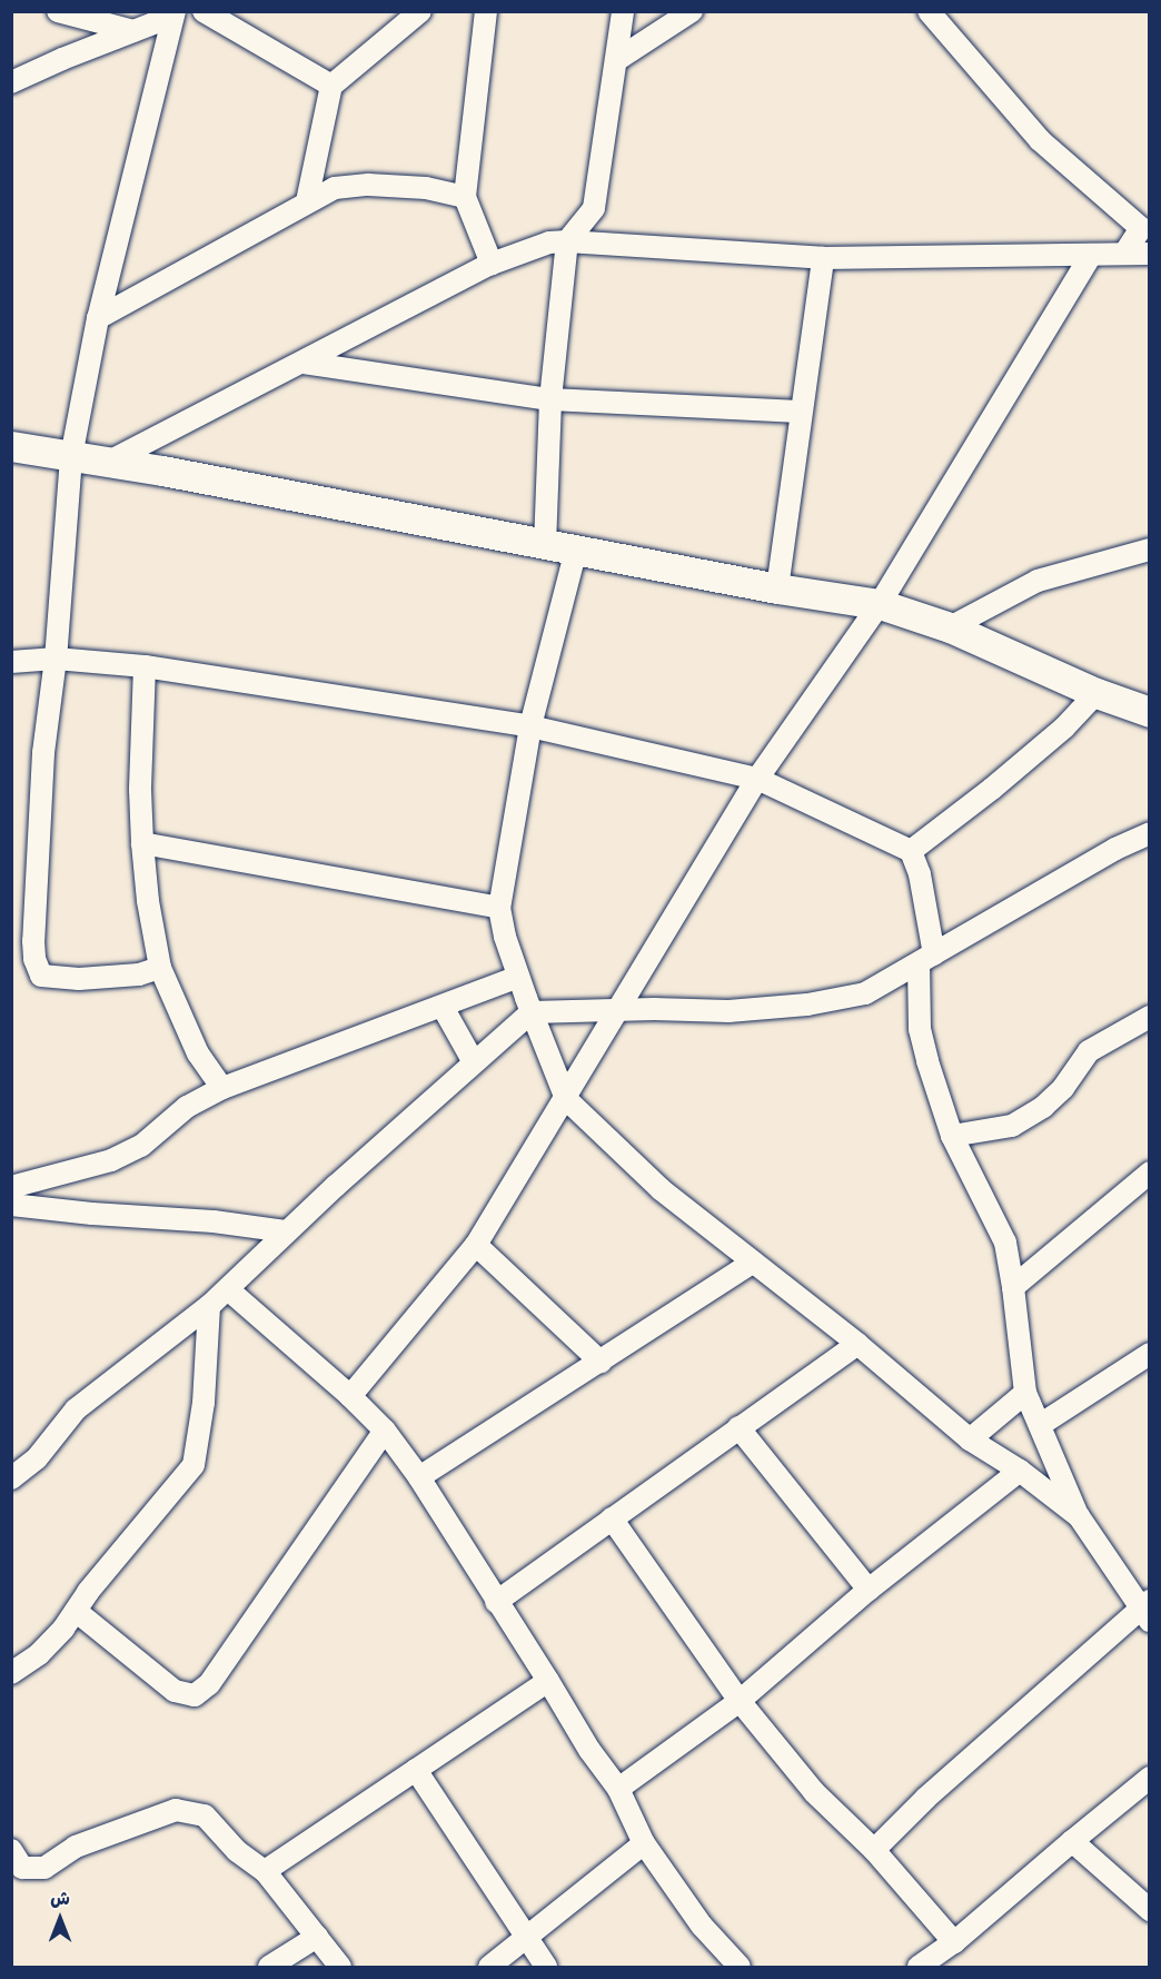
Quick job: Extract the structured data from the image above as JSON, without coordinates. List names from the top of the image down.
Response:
{
  "north": "top"
}
